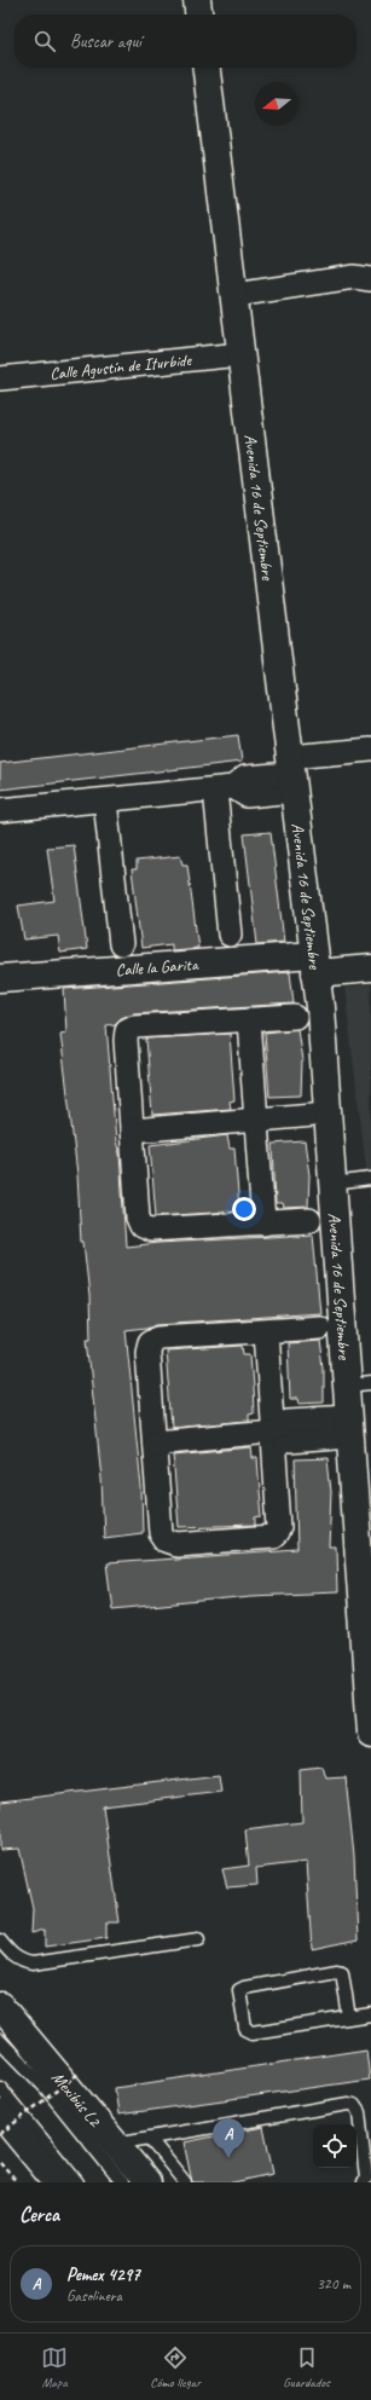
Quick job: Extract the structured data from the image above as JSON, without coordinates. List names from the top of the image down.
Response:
{
  "streets": {
    "main road": ["Avenida 16 de Septiembre", "Calle la Garita"],
    "street": ["Calle Agustín de Iturbide"],
    "lane": ["Mexibús L2"]
  },
  "crossings": [
    ["Calle Agustín de Iturbide", "Avenida 16 de Septiembre"],
    ["Avenida 16 de Septiembre", "Calle la Garita"]
  ],
  "north": "left",
  "page": {
    "search": "Buscar aquí",
    "pins": "A",
    "heading": "Cerca",
    "list": [
      {
        "mark": "A",
        "name": "Pemex 4297",
        "note": "Gasolinera",
        "value": "320 m"
      }
    ],
    "nav": ["Mapa", "Cómo llegar", "Guardados"]
  }
}
